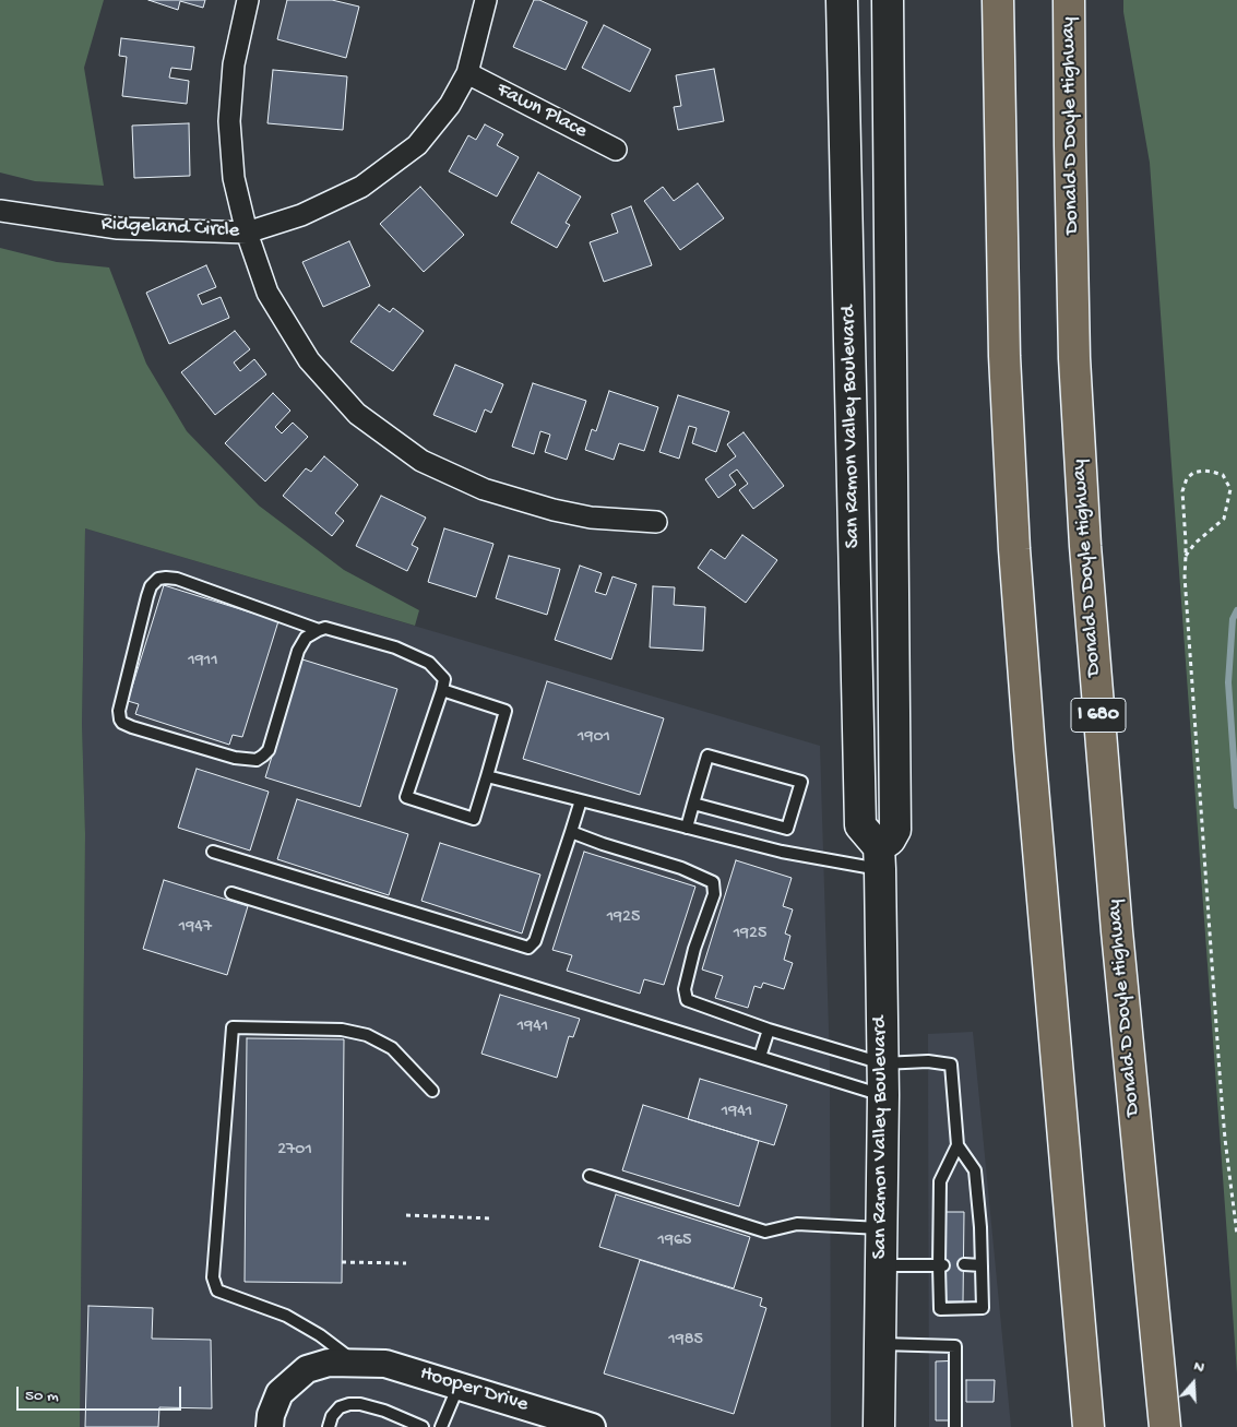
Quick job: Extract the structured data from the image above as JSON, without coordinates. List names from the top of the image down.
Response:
{
  "streets": {
    "highway": ["Donald D Doyle Highway", "I 680"],
    "main road": ["San Ramon Valley Boulevard"],
    "street": ["Fawn Place", "Ridgeland Circle", "Hooper Drive"]
  },
  "crossings": [
    ["Fawn Place", "Ridgeland Circle"]
  ],
  "house_numbers": [
    "1911",
    "1901",
    "1925",
    "1947",
    "1925",
    "1941",
    "1941",
    "2701",
    "1965",
    "1985"
  ],
  "scale_bar": "50 m",
  "north": "top"
}
